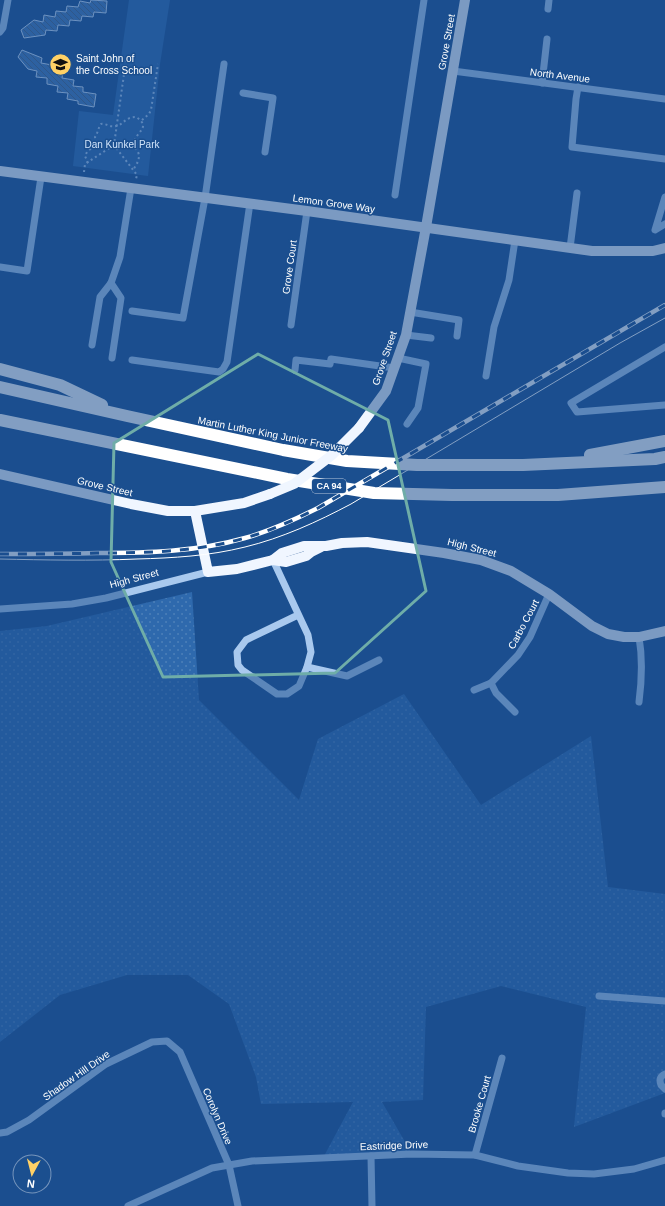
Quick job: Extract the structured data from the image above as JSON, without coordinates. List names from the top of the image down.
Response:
{
  "streets": {
    "highway": ["Martin Luther King Junior Freeway", "CA 94"],
    "main road": ["Grove Street", "Lemon Grove Way", "High Street"],
    "street": [
      "North Avenue",
      "Grove Court",
      "Carbo Court",
      "Shadow Hill Drive",
      "Brooke Court",
      "Corolyn Drive",
      "Eastridge Drive"
    ]
  },
  "crossings": [
    ["Grove Street", "North Avenue"],
    ["Grove Street", "Lemon Grove Way"],
    ["Lemon Grove Way", "Grove Court"],
    ["High Street", "Carbo Court"],
    ["Shadow Hill Drive", "Corolyn Drive"],
    ["Brooke Court", "Eastridge Drive"],
    ["Corolyn Drive", "Eastridge Drive"]
  ],
  "parks": ["Dan Kunkel Park"],
  "places": {
    "school or university": ["Saint John of the Cross School"]
  },
  "north": "bottom"
}
